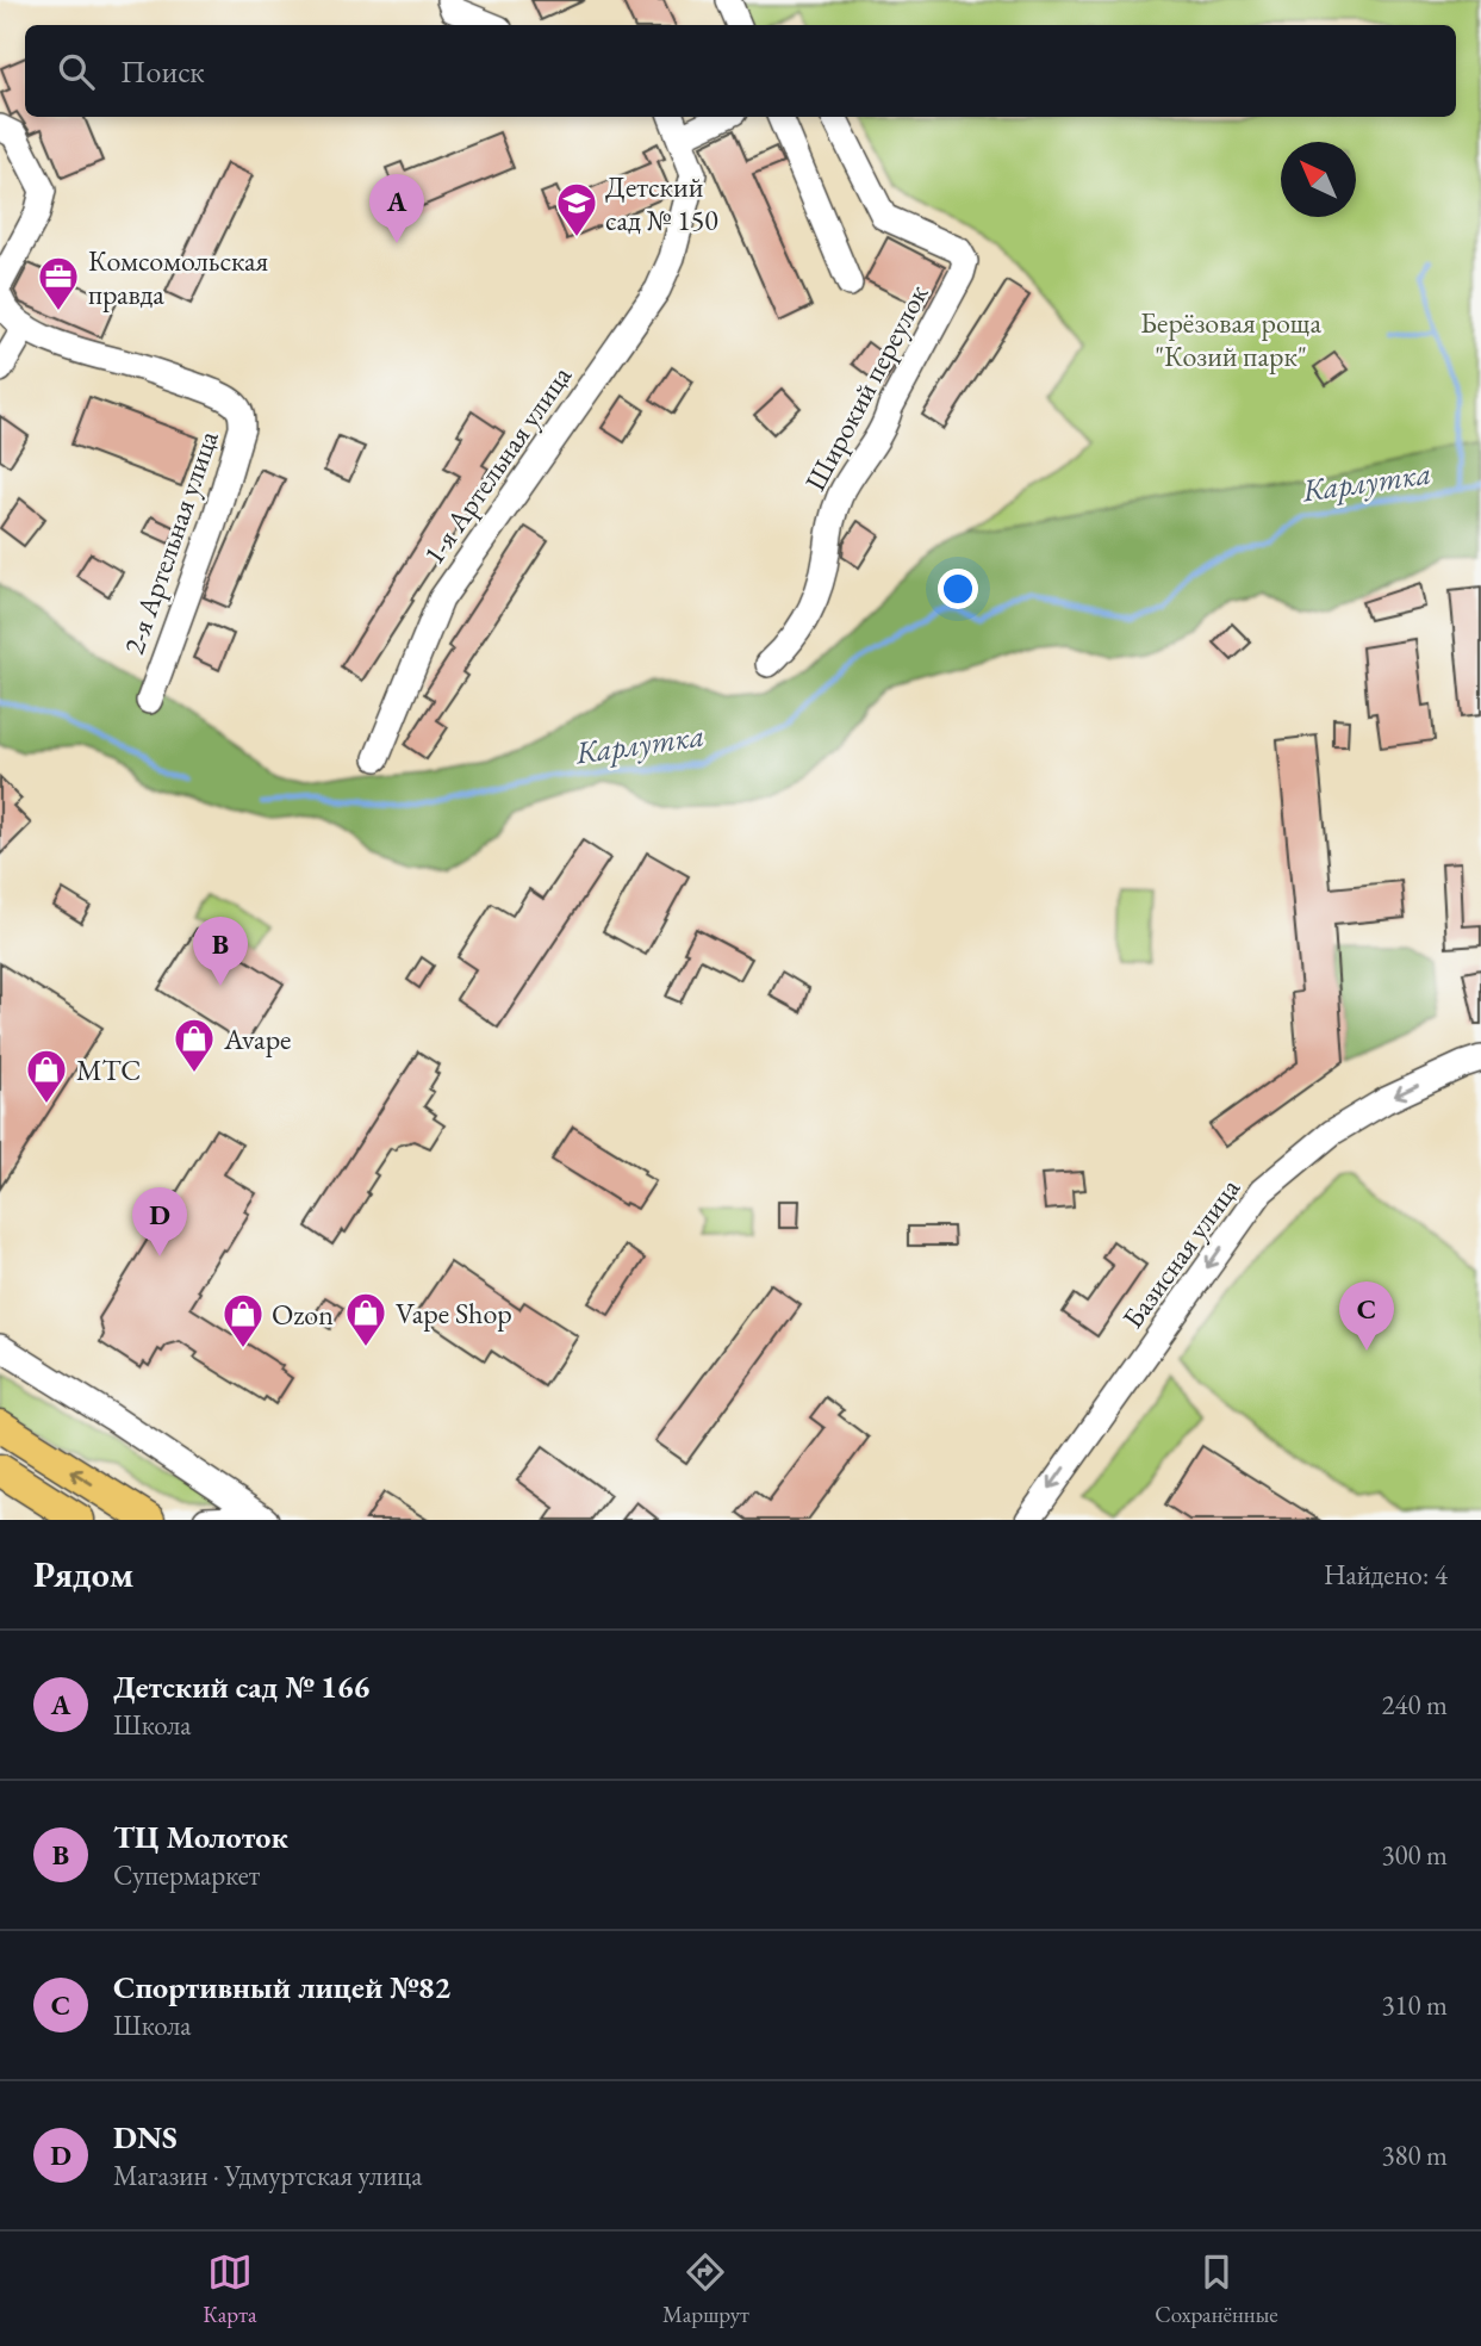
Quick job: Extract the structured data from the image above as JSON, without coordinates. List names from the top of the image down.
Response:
{
  "streets": {
    "street": [
      "Широкий переулок",
      "1-я Артельная улица",
      "2-я Артельная улица",
      "Базисная улица"
    ]
  },
  "one_way": ["Базисная улица"],
  "water": ["Карлутка"],
  "parks": ["Берёзовая роща \"Козий парк\""],
  "places": {
    "school or university": ["Детский сад № 150"],
    "office": ["Комсомольская правда"],
    "shop": [
      "Avape",
      "МТС",
      "Vape Shop",
      "Ozon"
    ]
  },
  "north": "top left",
  "page": {
    "search": "Поиск",
    "pins": [
      "A",
      "B",
      "D",
      "C"
    ],
    "heading": ["Рядом", "Найдено: 4"],
    "list": [
      {
        "mark": "A",
        "name": "Детский сад № 166",
        "note": "Школа",
        "value": "240 m"
      },
      {
        "mark": "B",
        "name": "ТЦ Молоток",
        "note": "Супермаркет",
        "value": "300 m"
      },
      {
        "mark": "C",
        "name": "Спортивный лицей №82",
        "note": "Школа",
        "value": "310 m"
      },
      {
        "mark": "D",
        "name": "DNS",
        "note": "Магазин · Удмуртская улица",
        "value": "380 m"
      }
    ],
    "nav": ["Карта", "Маршрут", "Сохранённые"]
  }
}
